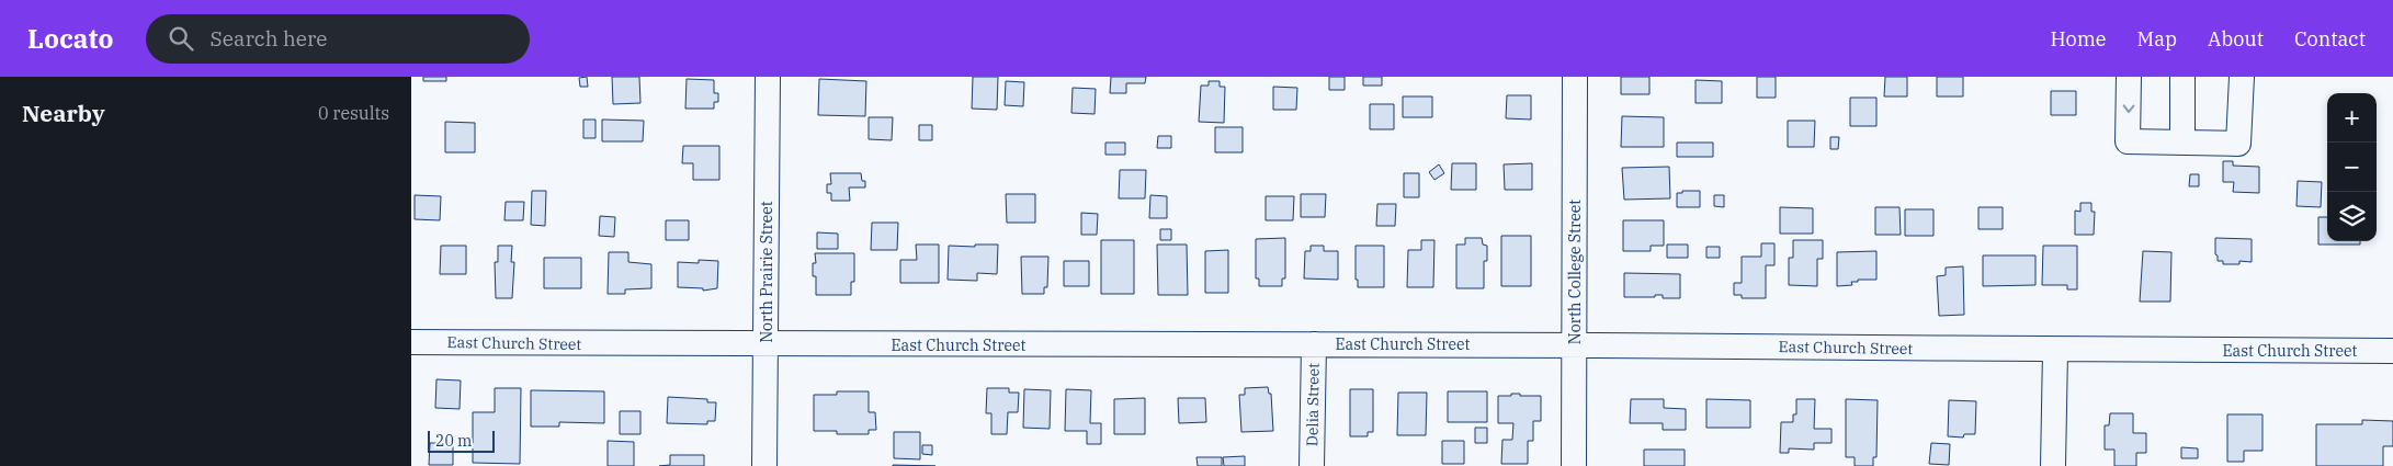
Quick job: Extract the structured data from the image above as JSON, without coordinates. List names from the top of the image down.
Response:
{
  "streets": {
    "street": [
      "North Prairie Street",
      "North College Street",
      "East Church Street",
      "Delia Street"
    ]
  },
  "crossings": [
    ["North Prairie Street", "East Church Street"],
    ["North College Street", "East Church Street"],
    ["East Church Street", "Delia Street"]
  ],
  "scale_bar": "20 m",
  "page": {
    "header": "Locato",
    "search": "Search here",
    "nav": [
      "Home",
      "Map",
      "About",
      "Contact"
    ],
    "heading": ["Nearby", "0 results"],
    "map_buttons": ["+", "−"],
    "scale": "20 m"
  }
}
